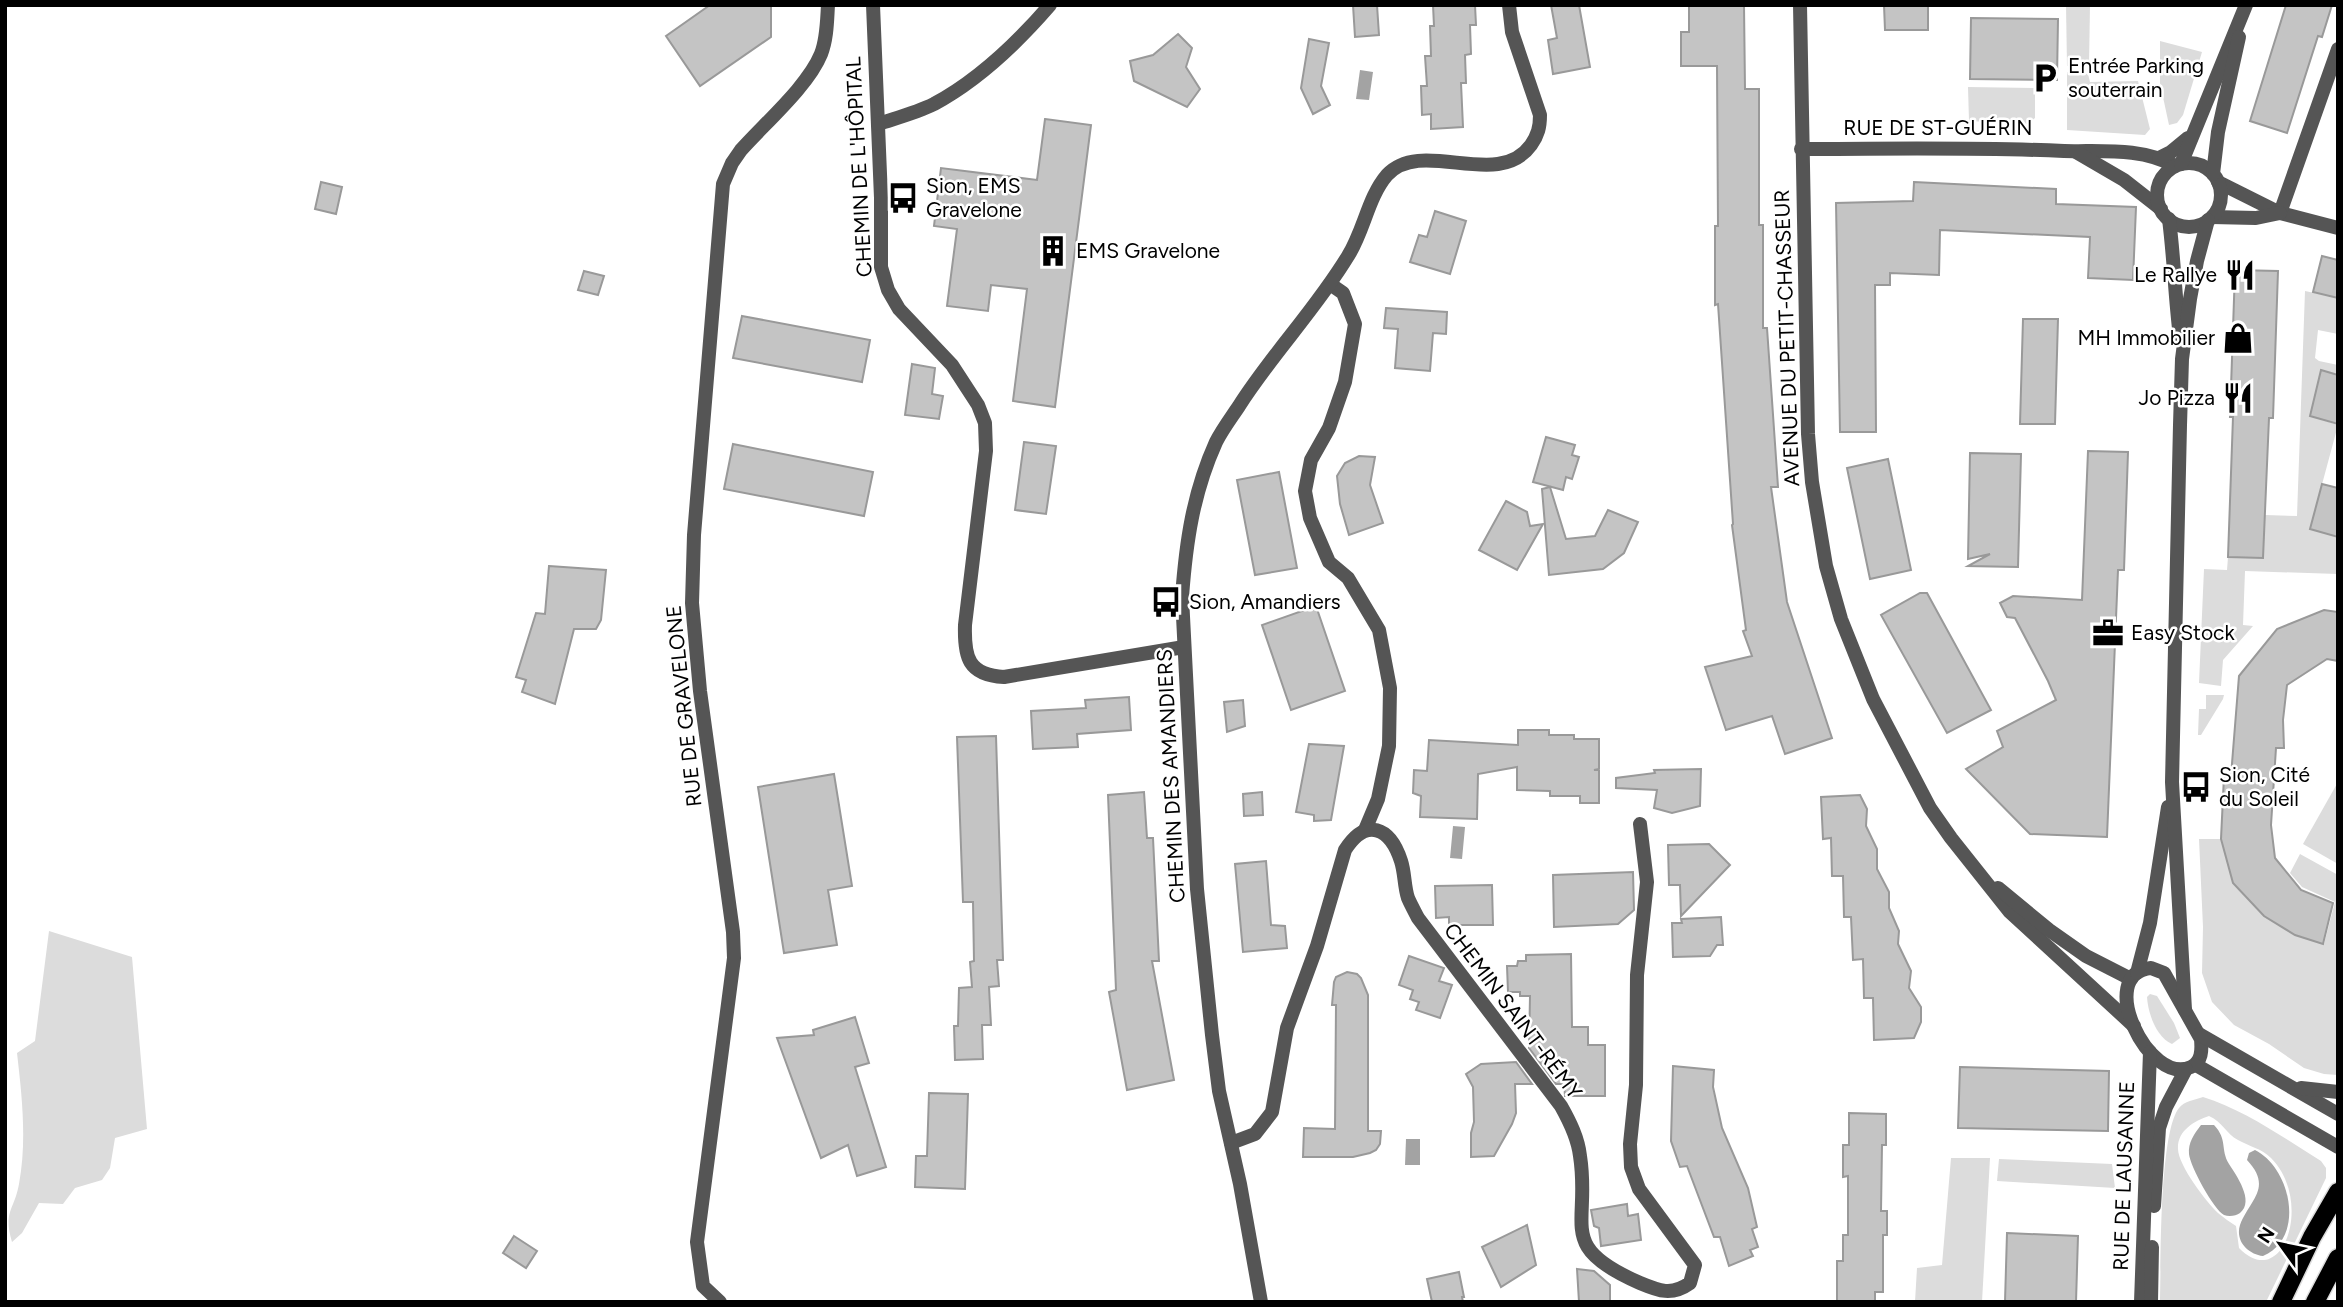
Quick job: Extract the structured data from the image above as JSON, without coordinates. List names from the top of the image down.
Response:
{
  "streets": {
    "street": [
      "RUE DE ST-GUÉRIN",
      "CHEMIN DE L'HÔPITAL",
      "AVENUE DU PETIT-CHASSEUR",
      "RUE DE GRAVELONE",
      "CHEMIN DES AMANDIERS",
      "CHEMIN SAINT-RÉMY",
      "RUE DE LAUSANNE"
    ]
  },
  "crossings": [
    ["RUE DE ST-GUÉRIN", "AVENUE DU PETIT-CHASSEUR"],
    ["CHEMIN DE L'HÔPITAL", "CHEMIN DES AMANDIERS"]
  ],
  "places": {
    "parking": ["Entrée Parking souterrain"],
    "bus stop": ["Sion, EMS Gravelone", "Sion, Amandiers", "Sion, Cité du Soleil"],
    "building": ["EMS Gravelone"],
    "restaurant": ["Le Rallye", "Jo Pizza"],
    "shop": ["MH Immobilier"],
    "office": ["Easy Stock"]
  },
  "north": "top left"
}
